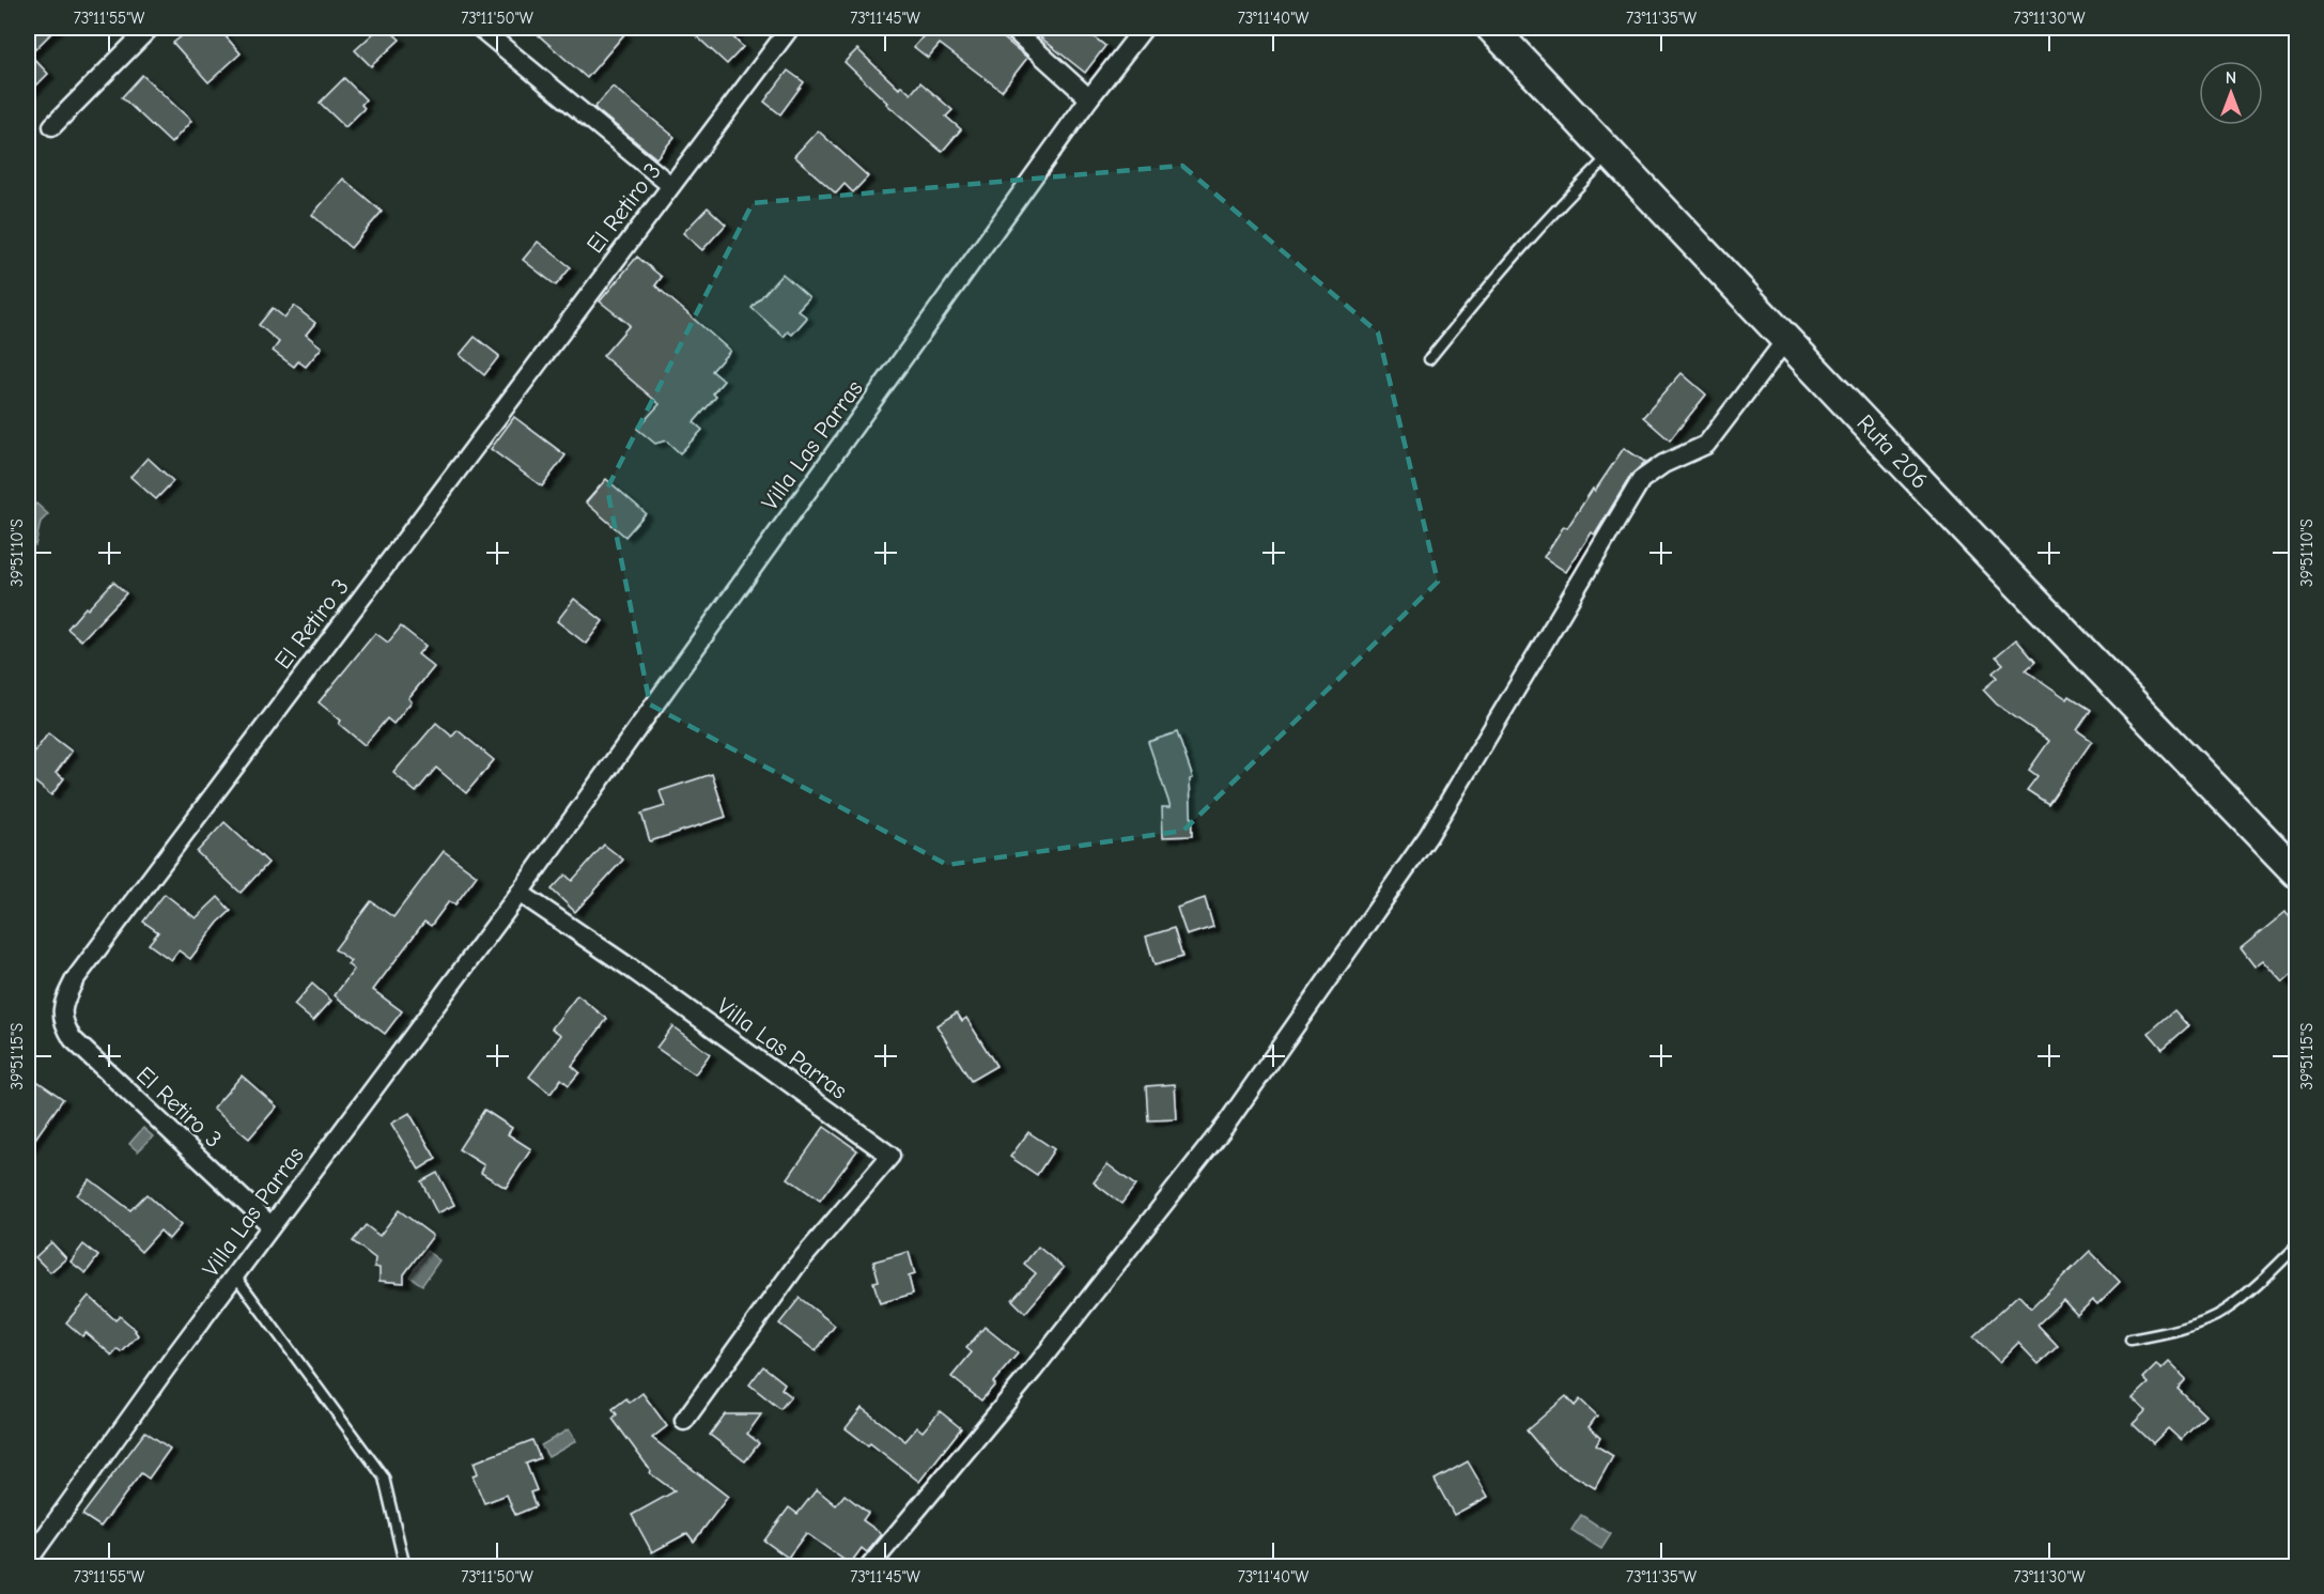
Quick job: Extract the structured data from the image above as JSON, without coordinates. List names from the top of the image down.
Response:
{
  "streets": {
    "highway": ["Ruta 206"],
    "street": ["El Retiro 3", "Villa Las Parras"]
  },
  "crossings": [
    ["El Retiro 3", "Villa Las Parras"]
  ],
  "north": "top",
  "coordinates": [
    "73°11'55\"W",
    "73°11'50\"W",
    "73°11'45\"W",
    "73°11'40\"W",
    "73°11'35\"W",
    "73°11'30\"W",
    "39°51'10\"S",
    "39°51'15\"S"
  ]
}
